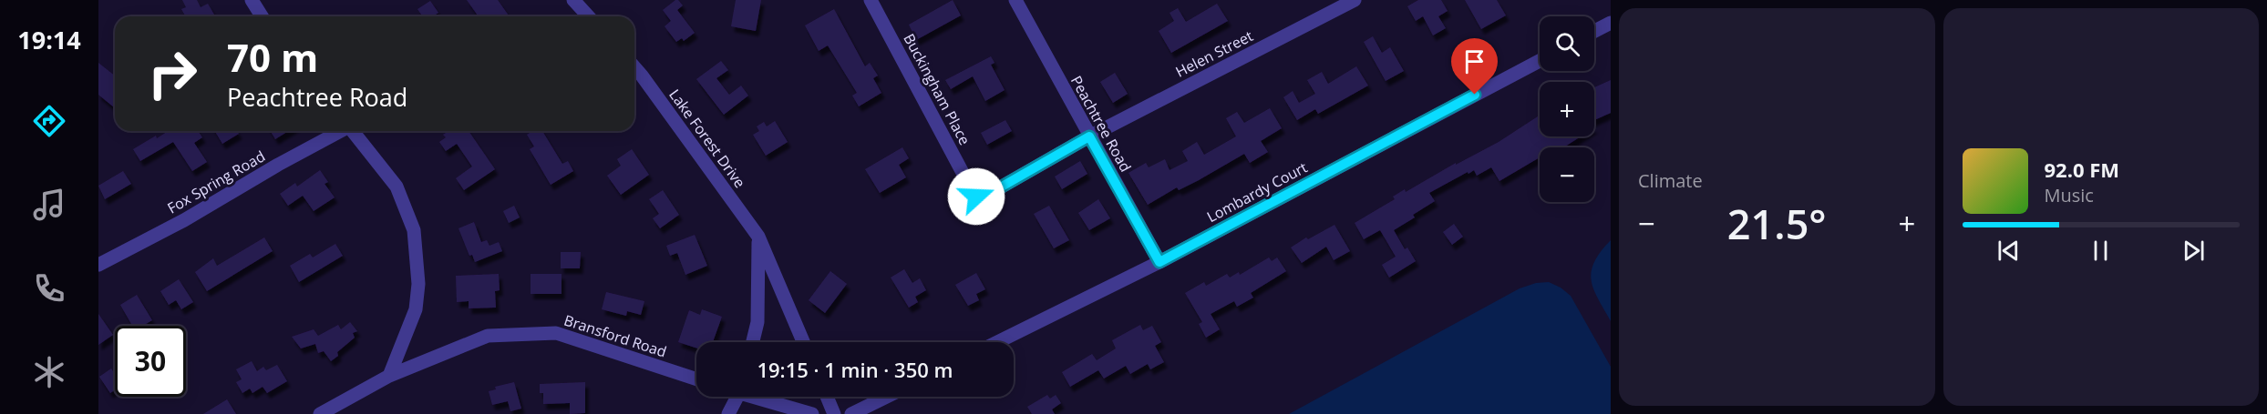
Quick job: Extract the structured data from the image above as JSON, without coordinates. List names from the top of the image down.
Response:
{
  "streets": {
    "street": [
      "Helen Street",
      "Buckingham Place",
      "Peachtree Road",
      "Lake Forest Drive",
      "Fox Spring Road",
      "Lombardy Court",
      "Bransford Road"
    ]
  },
  "crossings": [
    ["Helen Street", "Buckingham Place"],
    ["Helen Street", "Peachtree Road"],
    ["Buckingham Place", "Peachtree Road"],
    ["Peachtree Road", "Lombardy Court"]
  ],
  "page": {
    "tabs": "19:14",
    "tile": "Climate",
    "map_buttons": ["+", "−"],
    "turn": ["70 m", "Peachtree Road"],
    "song": ["92.0 FM", "Music"],
    "heat": ["−", "21.5°", "+"],
    "limit": "30",
    "trip": "19:15 · 1 min · 350 m"
  }
}
